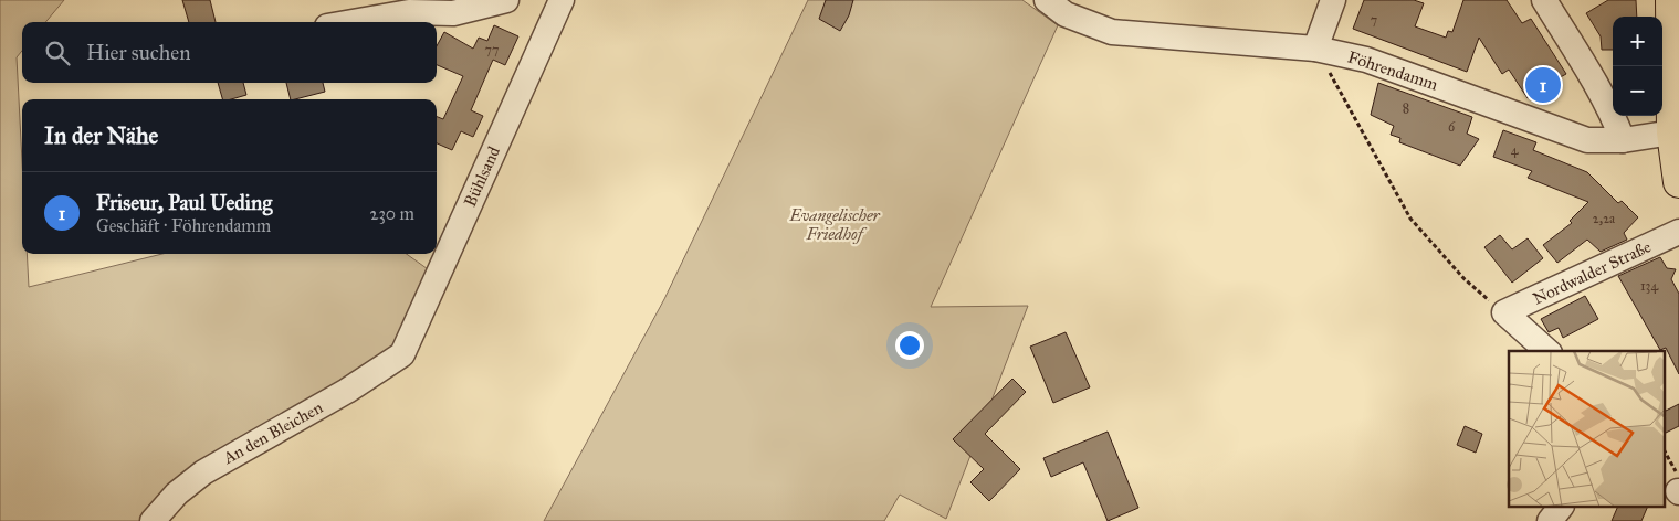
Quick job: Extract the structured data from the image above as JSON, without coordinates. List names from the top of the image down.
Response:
{
  "streets": {
    "street": [
      "Föhrendamm",
      "Bühlsand",
      "Nordwalder Straße",
      "An den Bleichen"
    ]
  },
  "crossings": [
    ["Bühlsand", "An den Bleichen"]
  ],
  "parks": ["Evangelischer Friedhof"],
  "house_numbers": [
    "7",
    "77",
    "8",
    "6",
    "4",
    "2,2a",
    "134"
  ],
  "page": {
    "map_buttons": ["+", "−"],
    "search": "Hier suchen",
    "pins": "1",
    "heading": "In der Nähe",
    "list": [
      {
        "mark": "1",
        "name": "Friseur, Paul Ueding",
        "note": "Geschäft · Föhrendamm",
        "value": "230 m"
      }
    ]
  }
}
